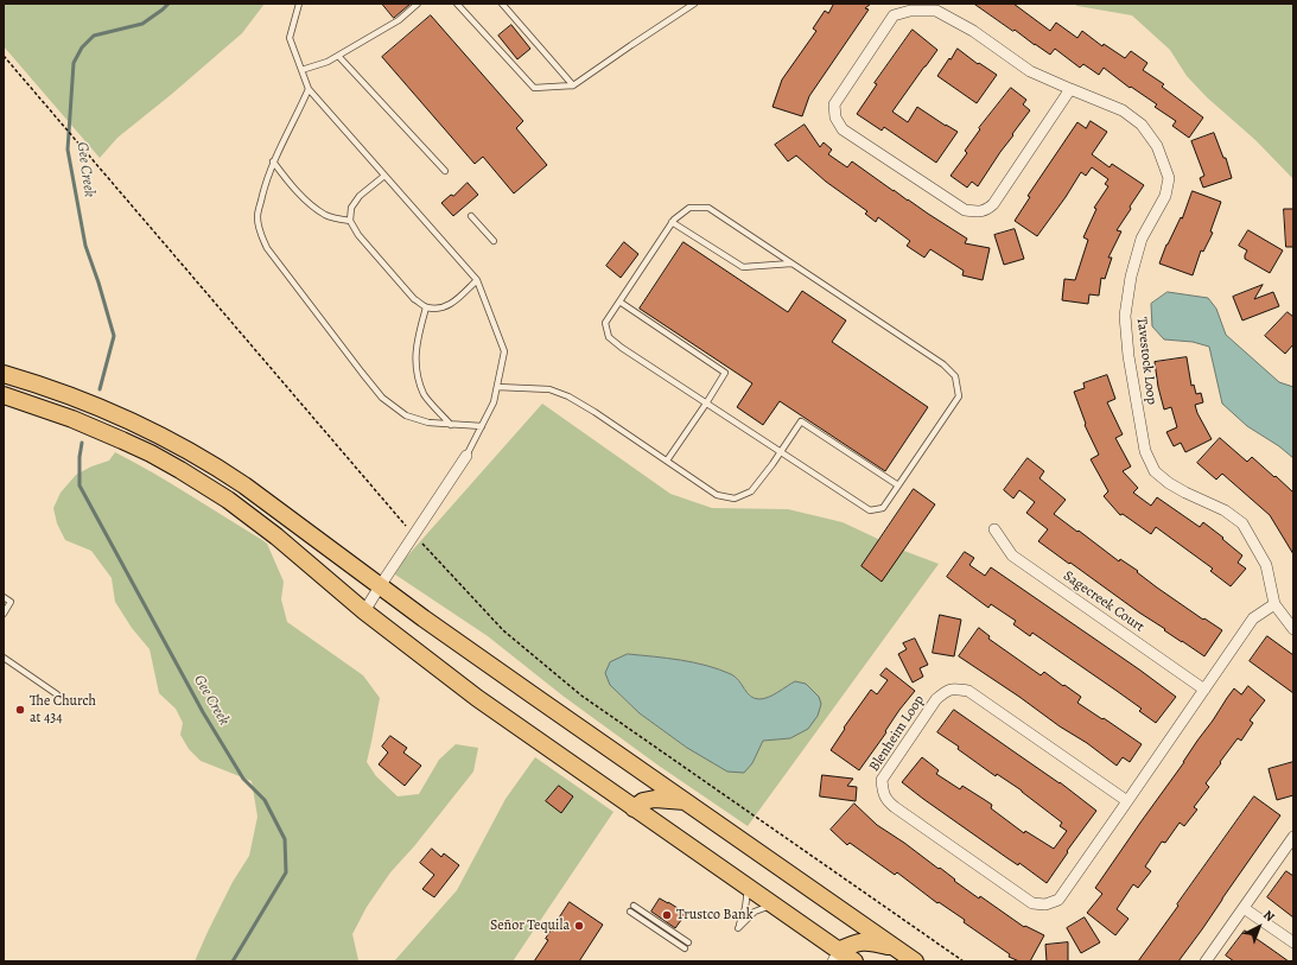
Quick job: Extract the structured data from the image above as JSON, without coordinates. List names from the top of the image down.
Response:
{
  "streets": {
    "street": ["Tavestock Loop", "Sagecreek Court", "Blenheim Loop"]
  },
  "crossings": [
    ["Tavestock Loop", "Blenheim Loop"],
    ["Sagecreek Court", "Blenheim Loop"]
  ],
  "water": ["Gee Creek"],
  "places": ["The Church at 434", "Trustco Bank", "Señor Tequila"],
  "north": "top right"
}
